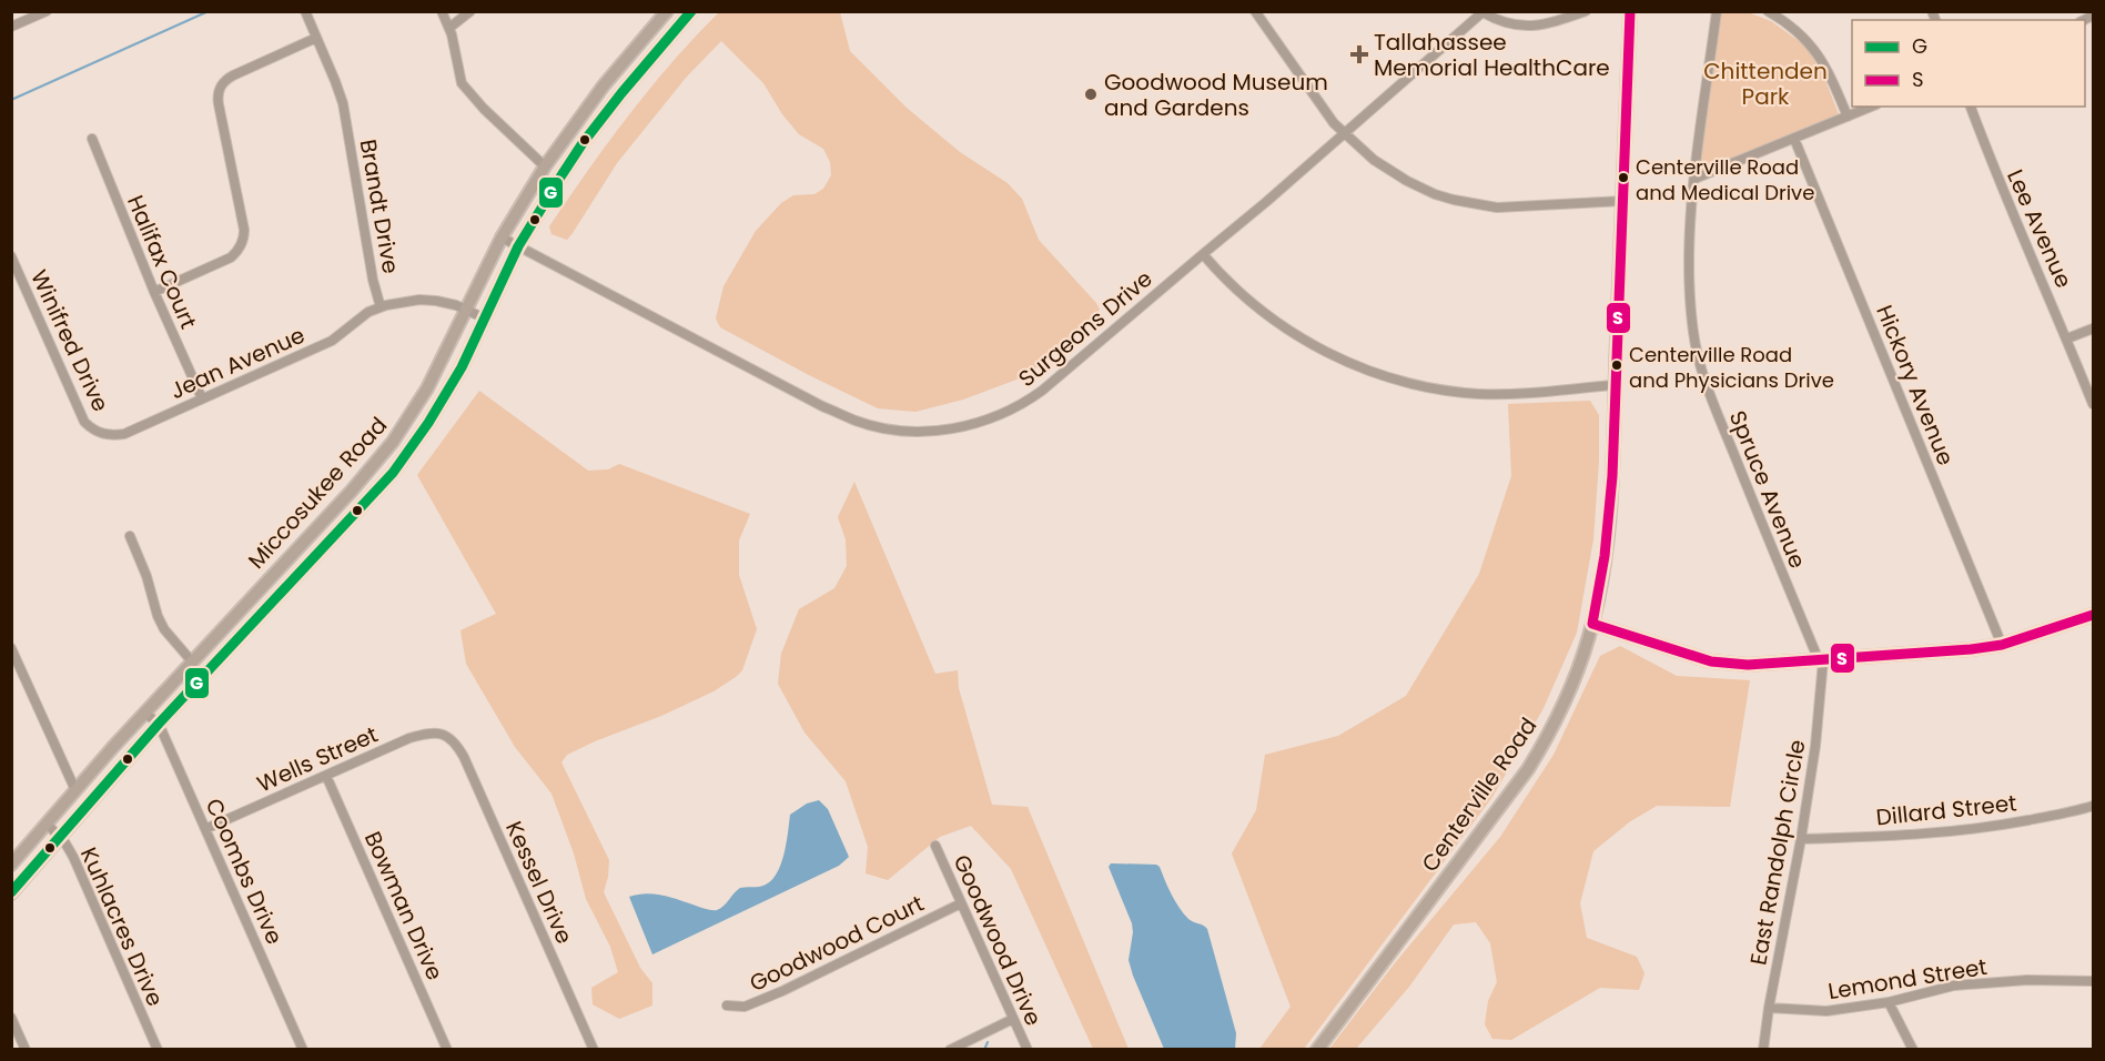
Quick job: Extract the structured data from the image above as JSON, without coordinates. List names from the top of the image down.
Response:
{
  "streets": {
    "street": [
      "Brandt Drive",
      "Lee Avenue",
      "Halifax Court",
      "Surgeons Drive",
      "Winifred Drive",
      "Jean Avenue",
      "Hickory Avenue",
      "Spruce Avenue",
      "Miccosukee Road",
      "Wells Street",
      "Centerville Road",
      "Dillard Street",
      "East Randolph Circle",
      "Coombs Drive",
      "Kessel Drive",
      "Bowman Drive",
      "Kuhlacres Drive",
      "Goodwood Drive",
      "Goodwood Court",
      "Lemond Street"
    ]
  },
  "crossings": [
    ["Brandt Drive", "Jean Avenue"],
    ["Brandt Drive", "Miccosukee Road"],
    ["Halifax Court", "Jean Avenue"],
    ["Surgeons Drive", "Miccosukee Road"],
    ["Winifred Drive", "Jean Avenue"],
    ["Spruce Avenue", "East Randolph Circle"],
    ["Miccosukee Road", "Coombs Drive"],
    ["Miccosukee Road", "Kuhlacres Drive"],
    ["Wells Street", "Coombs Drive"],
    ["Wells Street", "Kessel Drive"],
    ["Wells Street", "Bowman Drive"],
    ["Dillard Street", "East Randolph Circle"],
    ["East Randolph Circle", "Lemond Street"],
    ["Goodwood Drive", "Goodwood Court"]
  ],
  "parks": ["Chittenden Park"],
  "places": {
    "health": ["Tallahassee Memorial HealthCare"],
    "other": ["Goodwood Museum and Gardens", "Centerville Road and Medical Drive", "Centerville Road and Physicians Drive"]
  },
  "lines": ["transit line G", "transit line S"],
  "legend": ["G", "S"]
}
